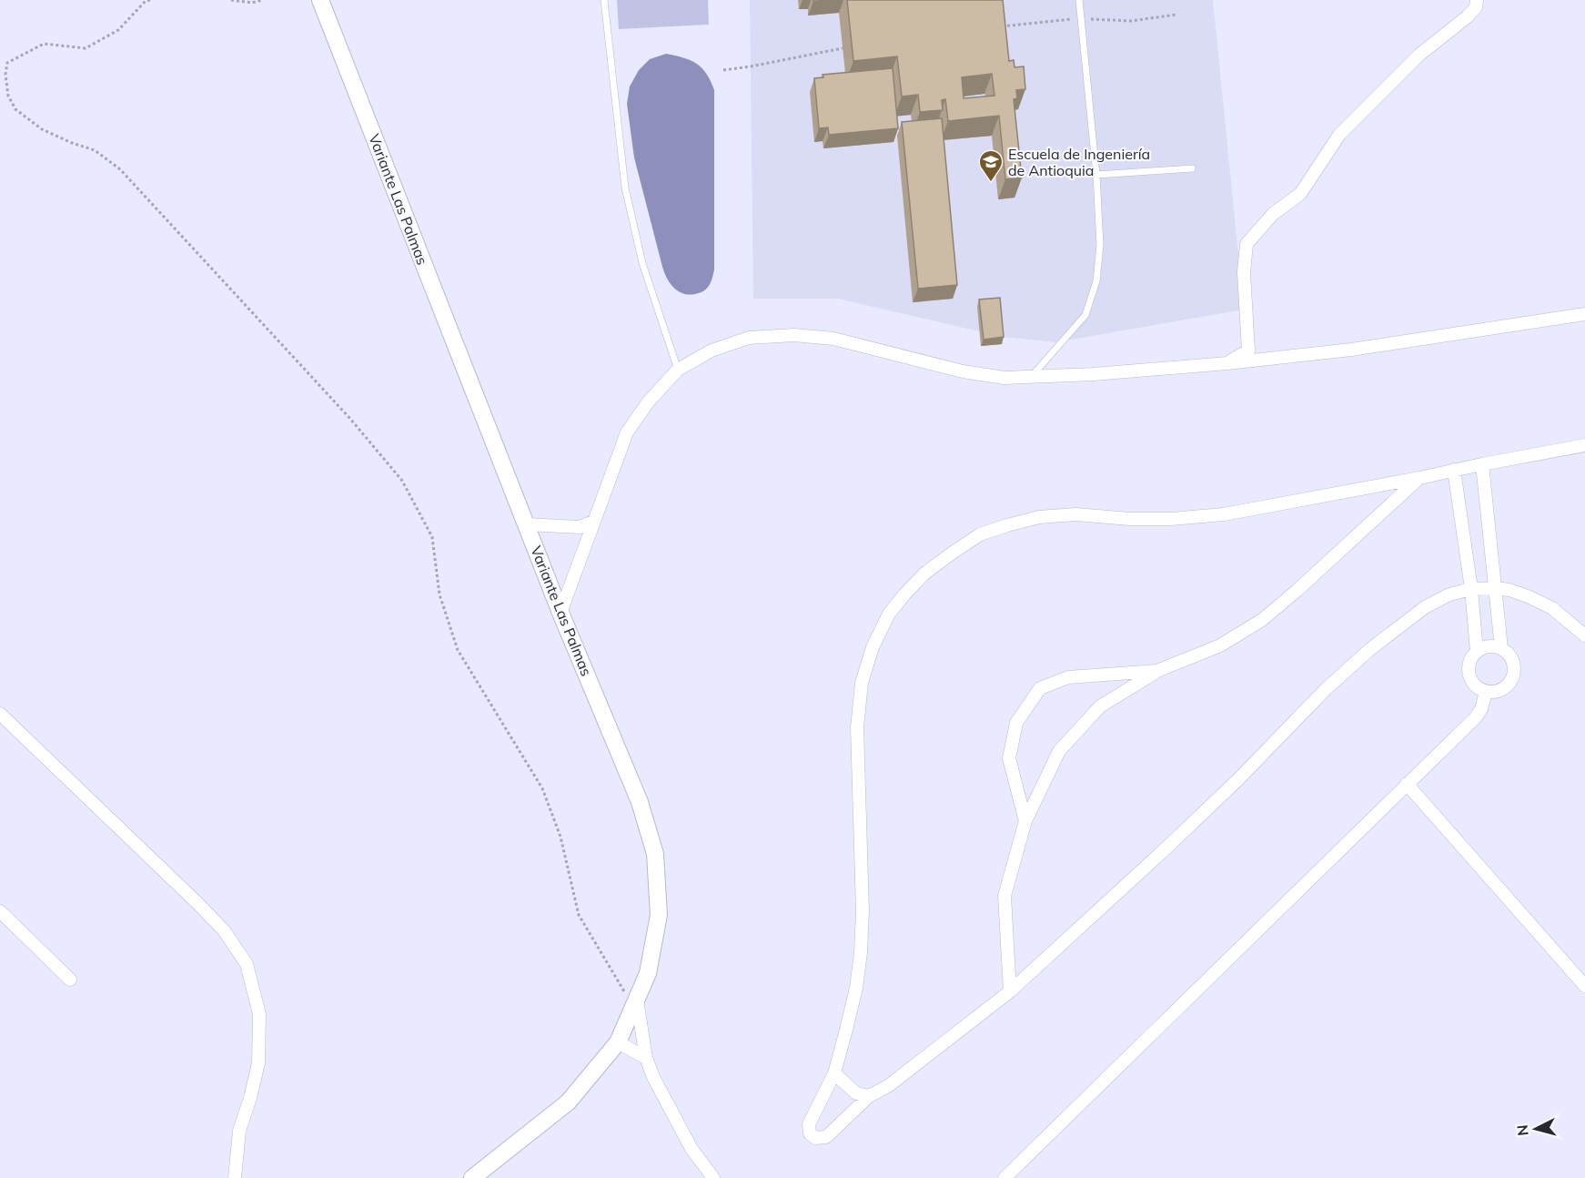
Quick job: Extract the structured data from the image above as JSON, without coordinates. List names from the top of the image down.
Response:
{
  "streets": {
    "main road": ["Variante Las Palmas"]
  },
  "places": {
    "school or university": ["Escuela de Ingeniería de Antioquia"]
  },
  "north": "left"
}
